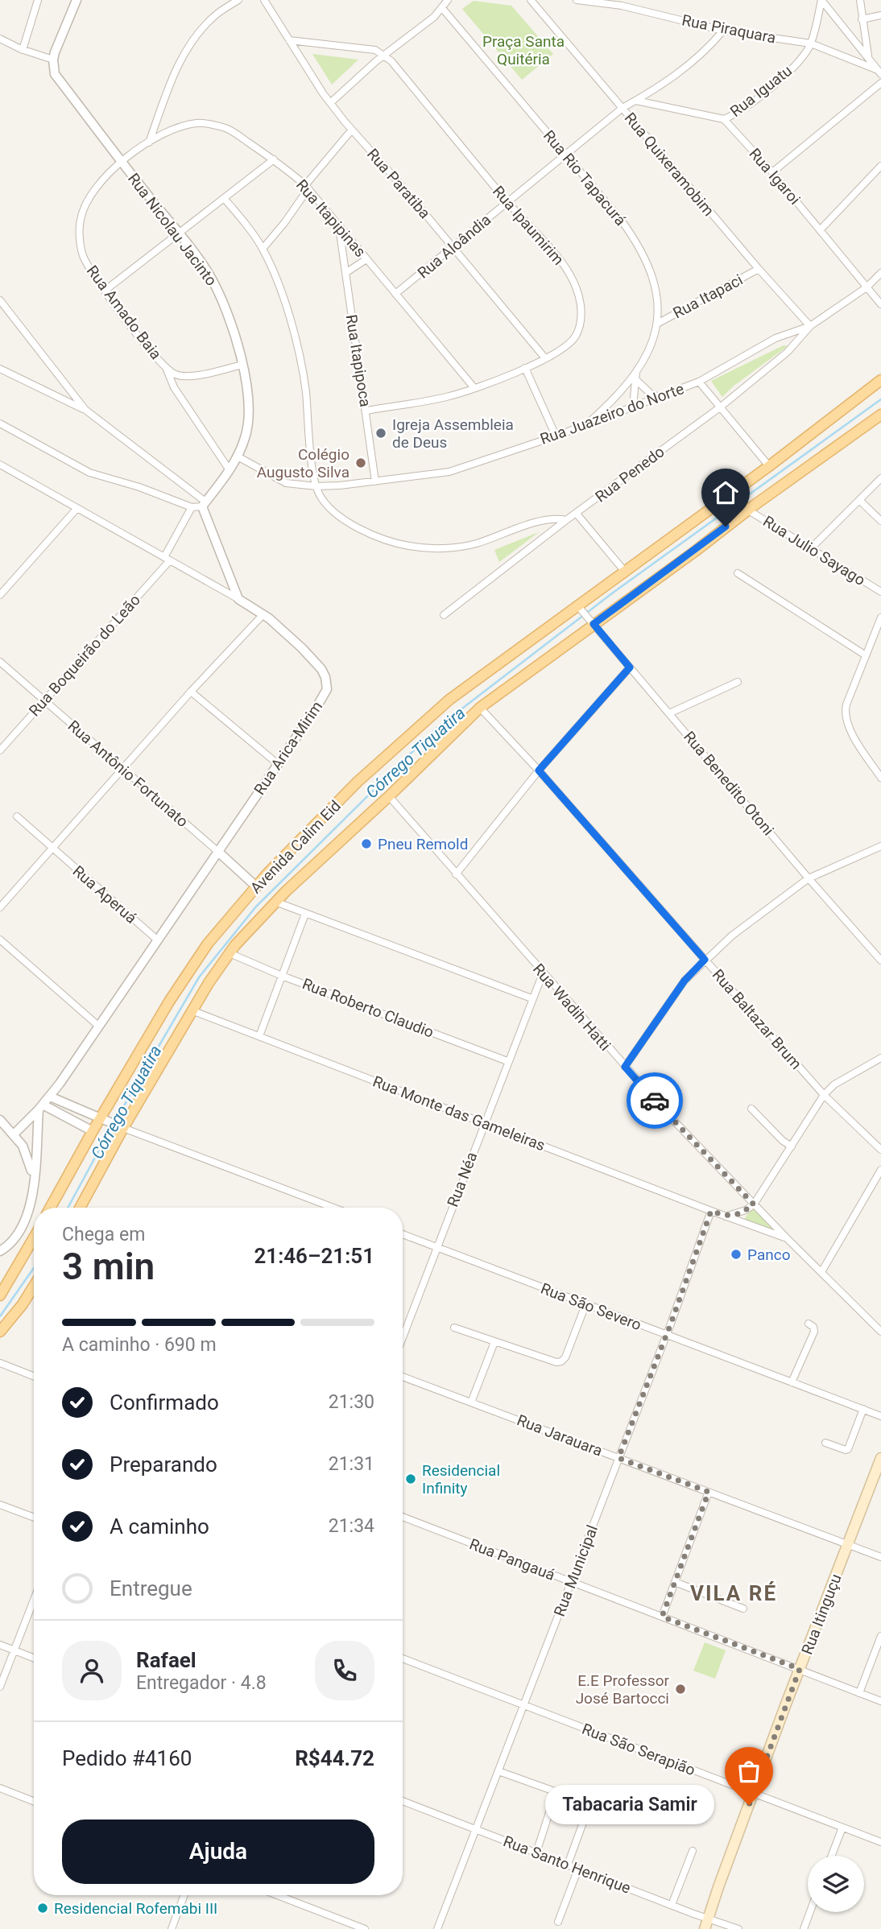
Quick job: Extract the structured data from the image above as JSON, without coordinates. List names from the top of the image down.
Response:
{
  "streets": {
    "main road": ["Avenida Calim Eid", "Rua Itinguçu"],
    "street": [
      "Rua Piraquara",
      "Rua Iguatu",
      "Rua Quixeramobim",
      "Rua Igaroi",
      "Rua Rio Tapacurá",
      "Rua Paratiba",
      "Rua Itapipinas",
      "Rua Ipaumirim",
      "Rua Nicolau Jacinto",
      "Rua Aloândia",
      "Rua Itapaci",
      "Rua Amado Baia",
      "Rua Itapipoca",
      "Rua Juazeiro do Norte",
      "Rua Penedo",
      "Rua Julio Sayago",
      "Rua Boqueirão do Leão",
      "Rua Arica-Mirim",
      "Rua Antônio Fortunato",
      "Rua Benedito Otoni",
      "Rua Aperuá",
      "Rua Wadih Hatti",
      "Rua Roberto Claudio",
      "Rua Baltazar Brum",
      "Rua Monte das Gameleiras",
      "Rua Néa",
      "Rua São Severo",
      "Rua Jarauara",
      "Rua Pangauá",
      "Rua Municipal",
      "Rua São Serapião",
      "Rua Santo Henrique"
    ]
  },
  "crossings": [
    ["Rua Piraquara", "Rua Iguatu"],
    ["Rua Piraquara", "Rua Aloândia"],
    ["Rua Iguatu", "Rua Igaroi"],
    ["Rua Quixeramobim", "Rua Aloândia"],
    ["Rua Quixeramobim", "Rua Itapaci"],
    ["Rua Quixeramobim", "Rua Juazeiro do Norte"],
    ["Rua Quixeramobim", "Rua Penedo"],
    ["Rua Igaroi", "Rua Juazeiro do Norte"],
    ["Rua Rio Tapacurá", "Rua Aloândia"],
    ["Rua Rio Tapacurá", "Rua Itapaci"],
    ["Rua Rio Tapacurá", "Rua Juazeiro do Norte"],
    ["Rua Paratiba", "Rua Ipaumirim"],
    ["Rua Paratiba", "Rua Aloândia"],
    ["Rua Itapipinas", "Rua Ipaumirim"],
    ["Rua Itapipinas", "Rua Aloândia"],
    ["Rua Itapipinas", "Rua Amado Baia"],
    ["Rua Itapipinas", "Rua Itapipoca"],
    ["Rua Ipaumirim", "Rua Aloândia"],
    ["Rua Ipaumirim", "Rua Itapipoca"],
    ["Rua Nicolau Jacinto", "Rua Amado Baia"],
    ["Rua Nicolau Jacinto", "Rua Juazeiro do Norte"],
    ["Rua Itapipoca", "Rua Juazeiro do Norte"],
    ["Rua Juazeiro do Norte", "Rua Penedo"],
    ["Rua Julio Sayago", "Avenida Calim Eid"],
    ["Rua Boqueirão do Leão", "Rua Arica-Mirim"],
    ["Rua Boqueirão do Leão", "Rua Antônio Fortunato"],
    ["Rua Arica-Mirim", "Rua Antônio Fortunato"],
    ["Rua Arica-Mirim", "Rua Aperuá"],
    ["Rua Antônio Fortunato", "Avenida Calim Eid"],
    ["Rua Benedito Otoni", "Avenida Calim Eid"],
    ["Avenida Calim Eid", "Rua Wadih Hatti"],
    ["Avenida Calim Eid", "Rua Roberto Claudio"],
    ["Avenida Calim Eid", "Rua Baltazar Brum"],
    ["Avenida Calim Eid", "Rua Monte das Gameleiras"],
    ["Rua Wadih Hatti", "Rua Monte das Gameleiras"],
    ["Rua Wadih Hatti", "Rua Néa"],
    ["Rua Roberto Claudio", "Rua Néa"],
    ["Rua Monte das Gameleiras", "Rua Néa"],
    ["Rua Monte das Gameleiras", "Rua Municipal"],
    ["Rua Néa", "Rua São Severo"],
    ["Rua São Severo", "Rua Municipal"],
    ["Rua Jarauara", "Rua Municipal"],
    ["Rua Jarauara", "Rua Itinguçu"],
    ["Rua Pangauá", "Rua Municipal"],
    ["Rua Pangauá", "Rua Itinguçu"],
    ["Rua Municipal", "Rua São Serapião"],
    ["Rua Municipal", "Rua Santo Henrique"],
    ["Rua Itinguçu", "Rua São Serapião"],
    ["Rua Itinguçu", "Rua Santo Henrique"]
  ],
  "districts": ["VILA RÉ"],
  "water": ["Córrego Tiquatira"],
  "parks": ["Praça Santa Quitéria"],
  "places": [
    "Igreja Assembleia de Deus",
    "Colégio Augusto Silva",
    "Pneu Remold",
    "Panco",
    "Residencial Infinity",
    "E.E Professor José Bartocci",
    "Tabacaria Samir",
    "Residencial Rofemabi III"
  ],
  "page": {
    "heading": ["3 min", "Chega em", "21:46–21:51"],
    "panel": [
      "Rafael",
      "Entregador · 4.8",
      "Pedido #4160",
      "R$44.72"
    ],
    "bar": "A caminho · 690 m",
    "list": [
      ["Confirmado", "21:30"],
      ["Preparando", "21:31"],
      ["A caminho", "21:34"],
      "Entregue"
    ],
    "bubble": "Tabacaria Samir",
    "buttons": "Ajuda"
  }
}
